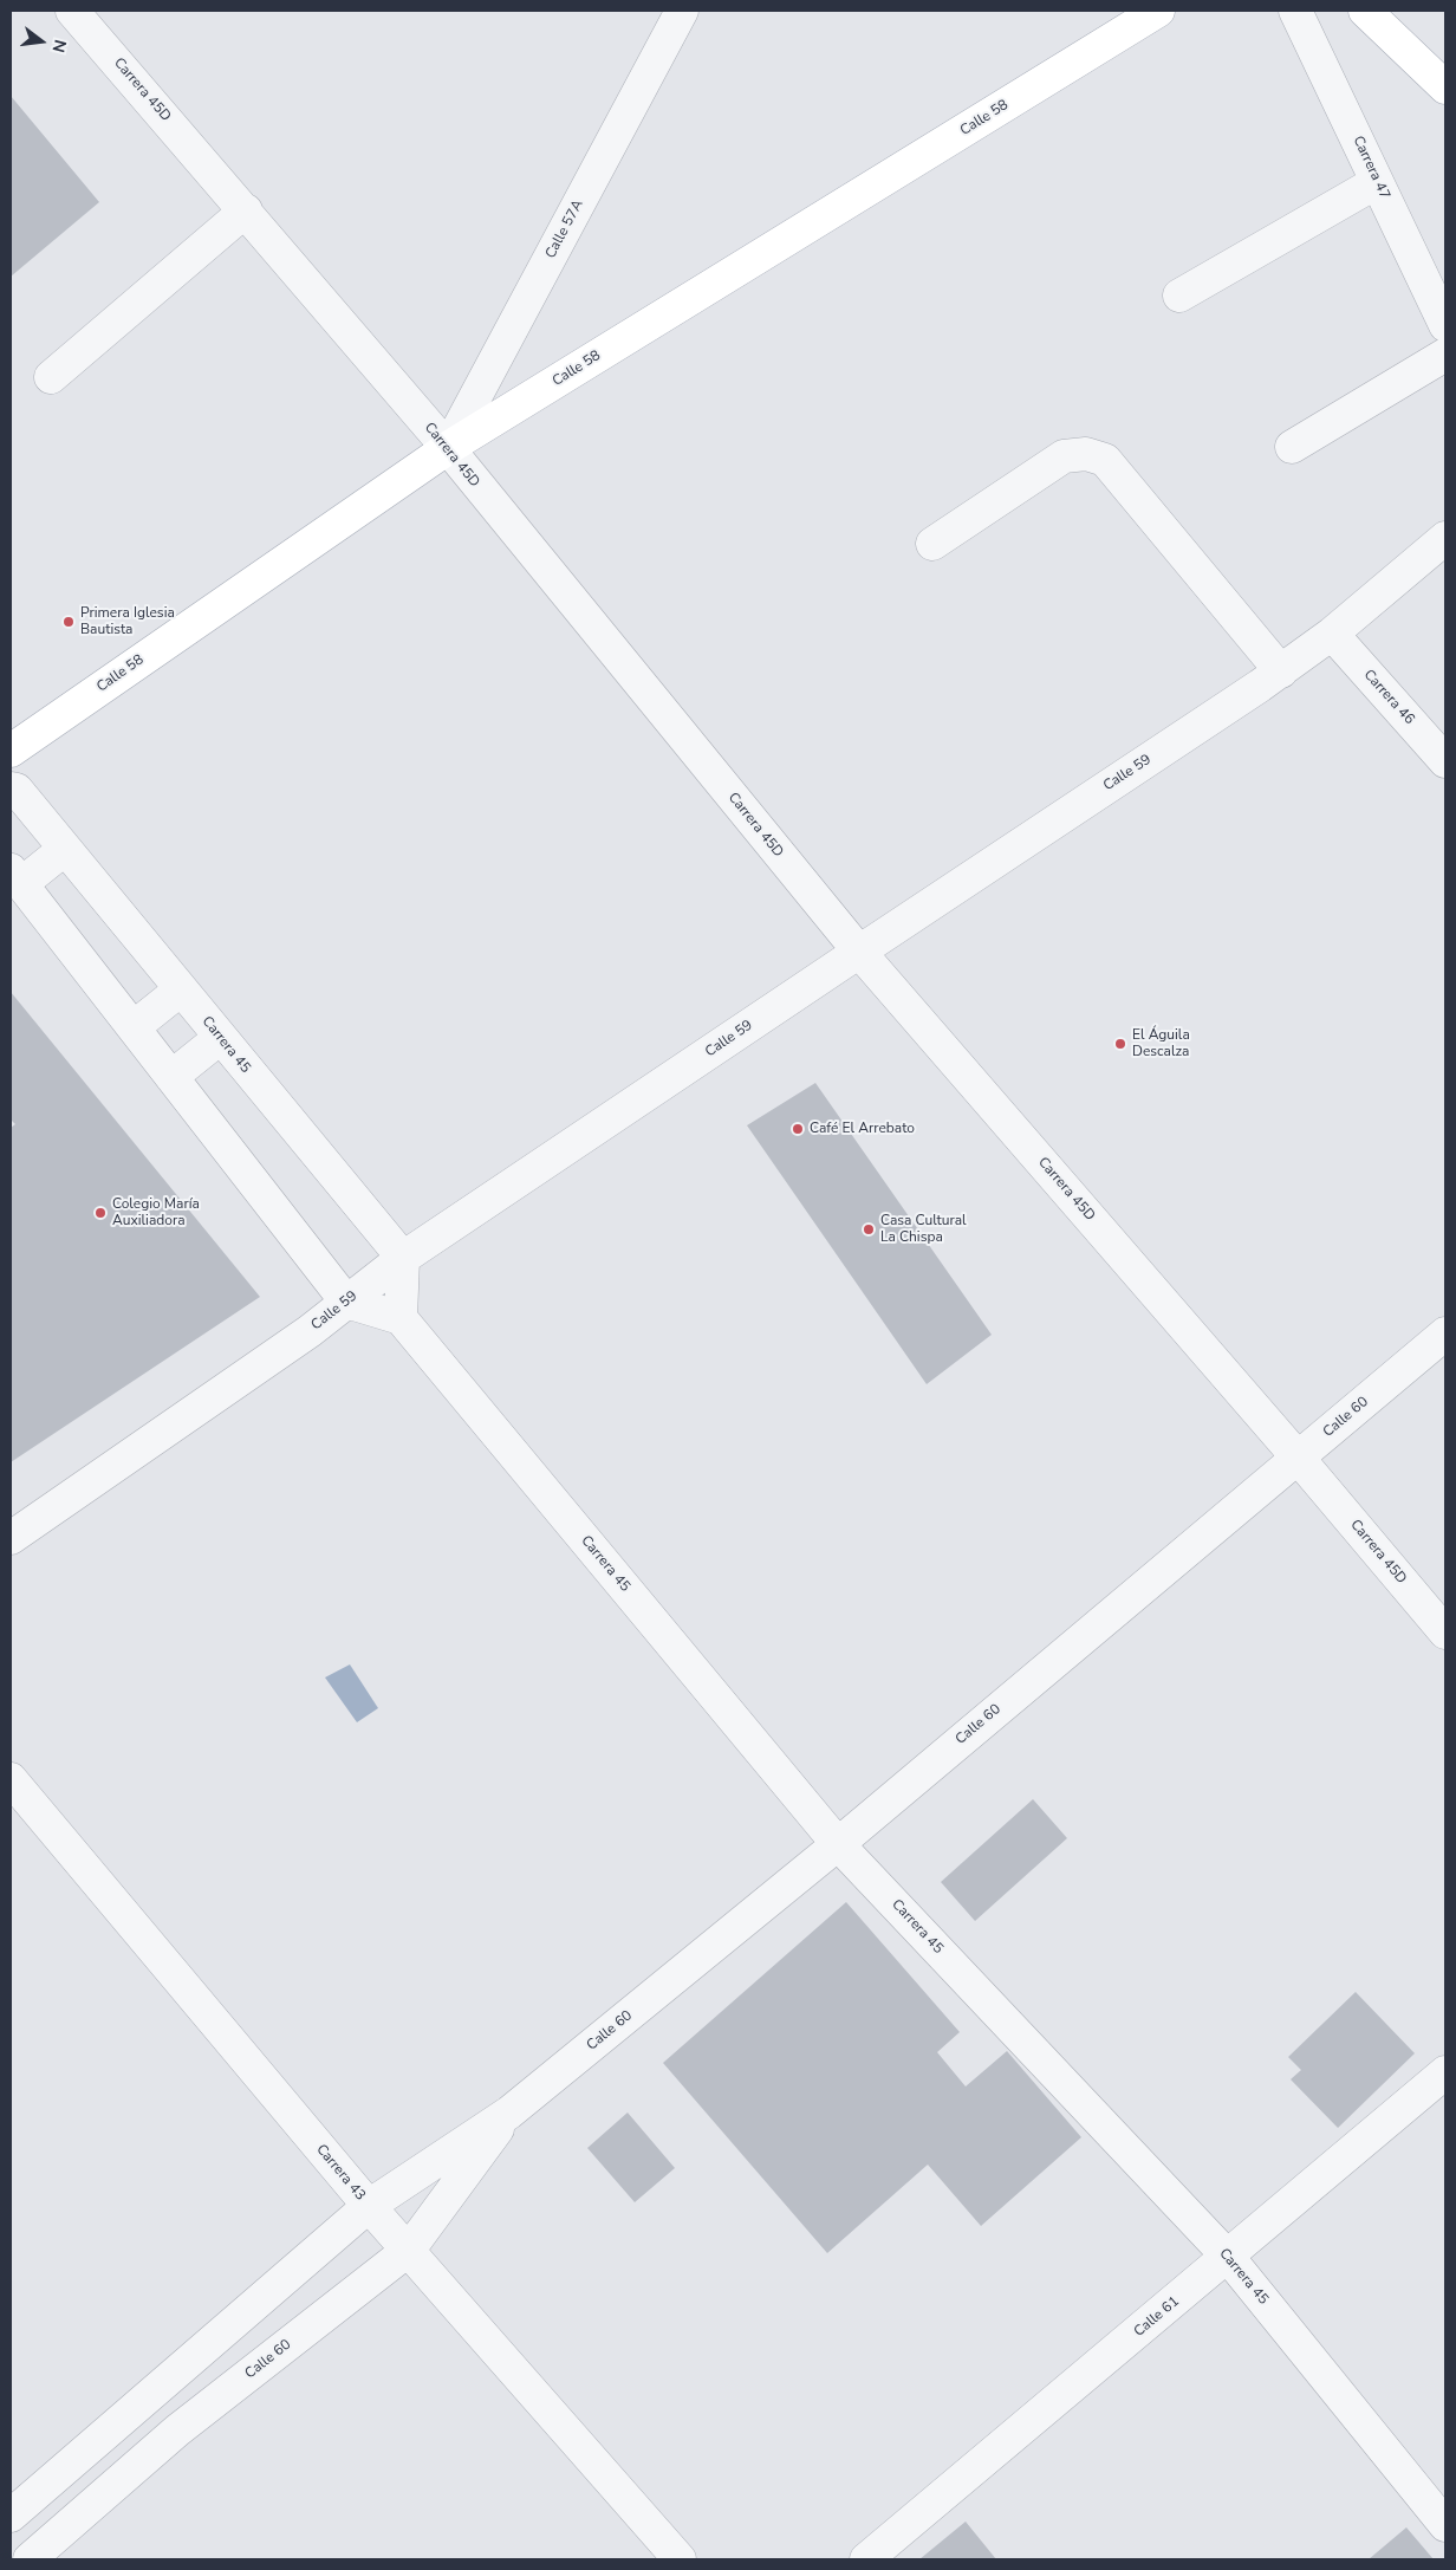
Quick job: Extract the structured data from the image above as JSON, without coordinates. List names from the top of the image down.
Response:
{
  "streets": {
    "main road": ["Calle 58"],
    "street": [
      "Carrera 45D",
      "Carrera 47",
      "Calle 57A",
      "Carrera 46",
      "Calle 59",
      "Carrera 45",
      "Calle 60",
      "Carrera 43",
      "Calle 61"
    ]
  },
  "crossings": [
    ["Carrera 45D", "Calle 58"],
    ["Carrera 45D", "Calle 57A"],
    ["Carrera 45D", "Calle 59"],
    ["Carrera 45D", "Calle 60"],
    ["Calle 58", "Calle 57A"],
    ["Carrera 46", "Calle 59"],
    ["Calle 59", "Carrera 45"],
    ["Carrera 45", "Calle 60"],
    ["Carrera 45", "Calle 61"],
    ["Calle 60", "Carrera 43"]
  ],
  "places": [
    "Primera Iglesia Bautista",
    "El Águila Descalza",
    "Café El Arrebato",
    "Colegio María Auxiliadora",
    "Casa Cultural La Chispa"
  ],
  "north": "right"
}
